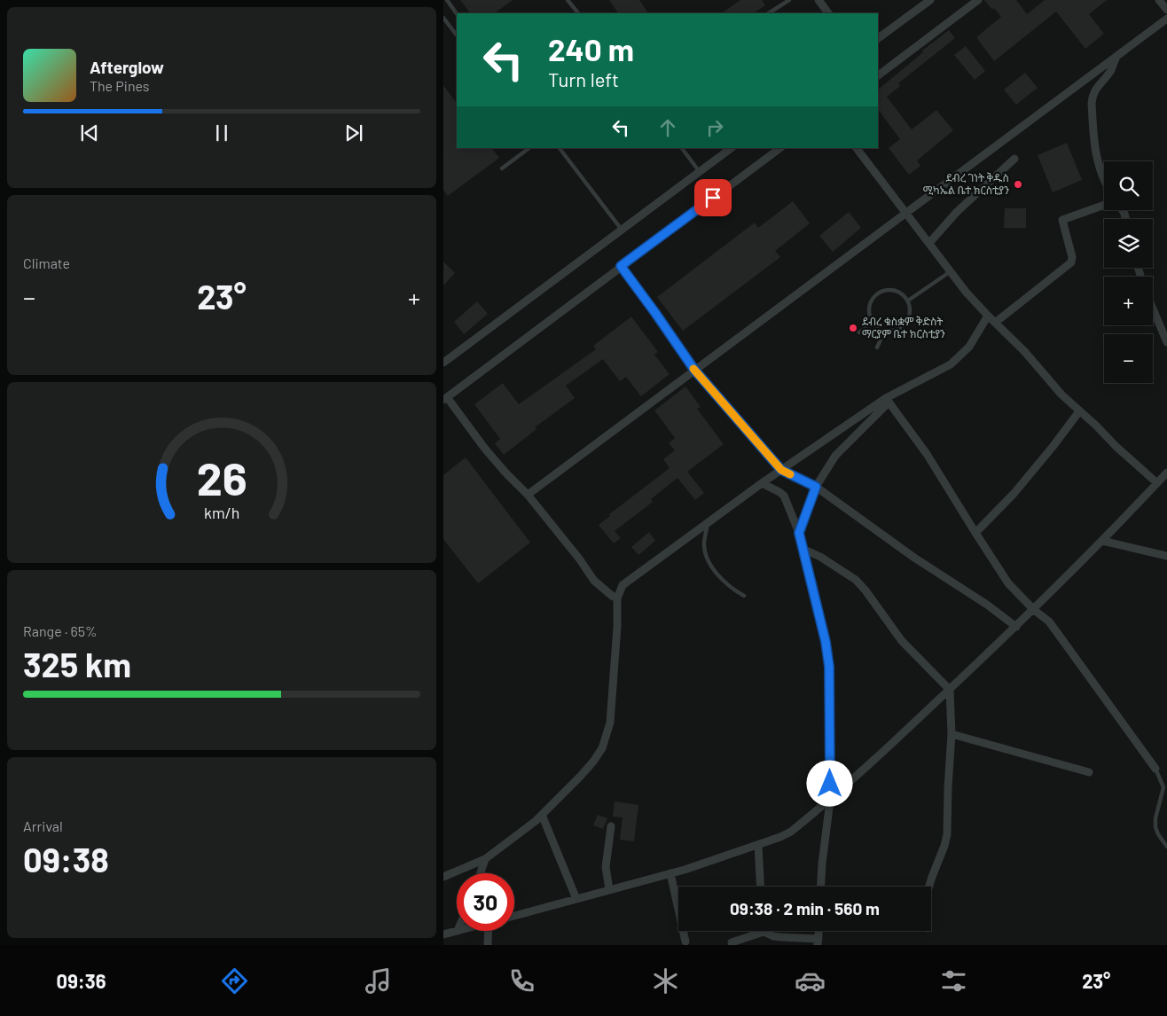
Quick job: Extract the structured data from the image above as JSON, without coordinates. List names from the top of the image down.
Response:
{
  "places": ["ደብረ ገነት ቅዱስ ሚካኤል ቤተ ክርስቲያን", "ደብረ ቁስቋም ቅድስት ማርያም ቤተ ክርስቲያን"],
  "page": {
    "turn": ["240 m", "Turn left"],
    "song": ["Afterglow", "The Pines"],
    "map_buttons": ["+", "−"],
    "tile": [
      "Climate",
      ["Range · 65%", "325 km"],
      ["Arrival", "09:38"]
    ],
    "heat": ["−", "23°", "+"],
    "limit": "30",
    "trip": "09:38 · 2 min · 560 m",
    "tabs": ["09:36", "23°"],
    "gauge": ["26", "km/h"]
  }
}
